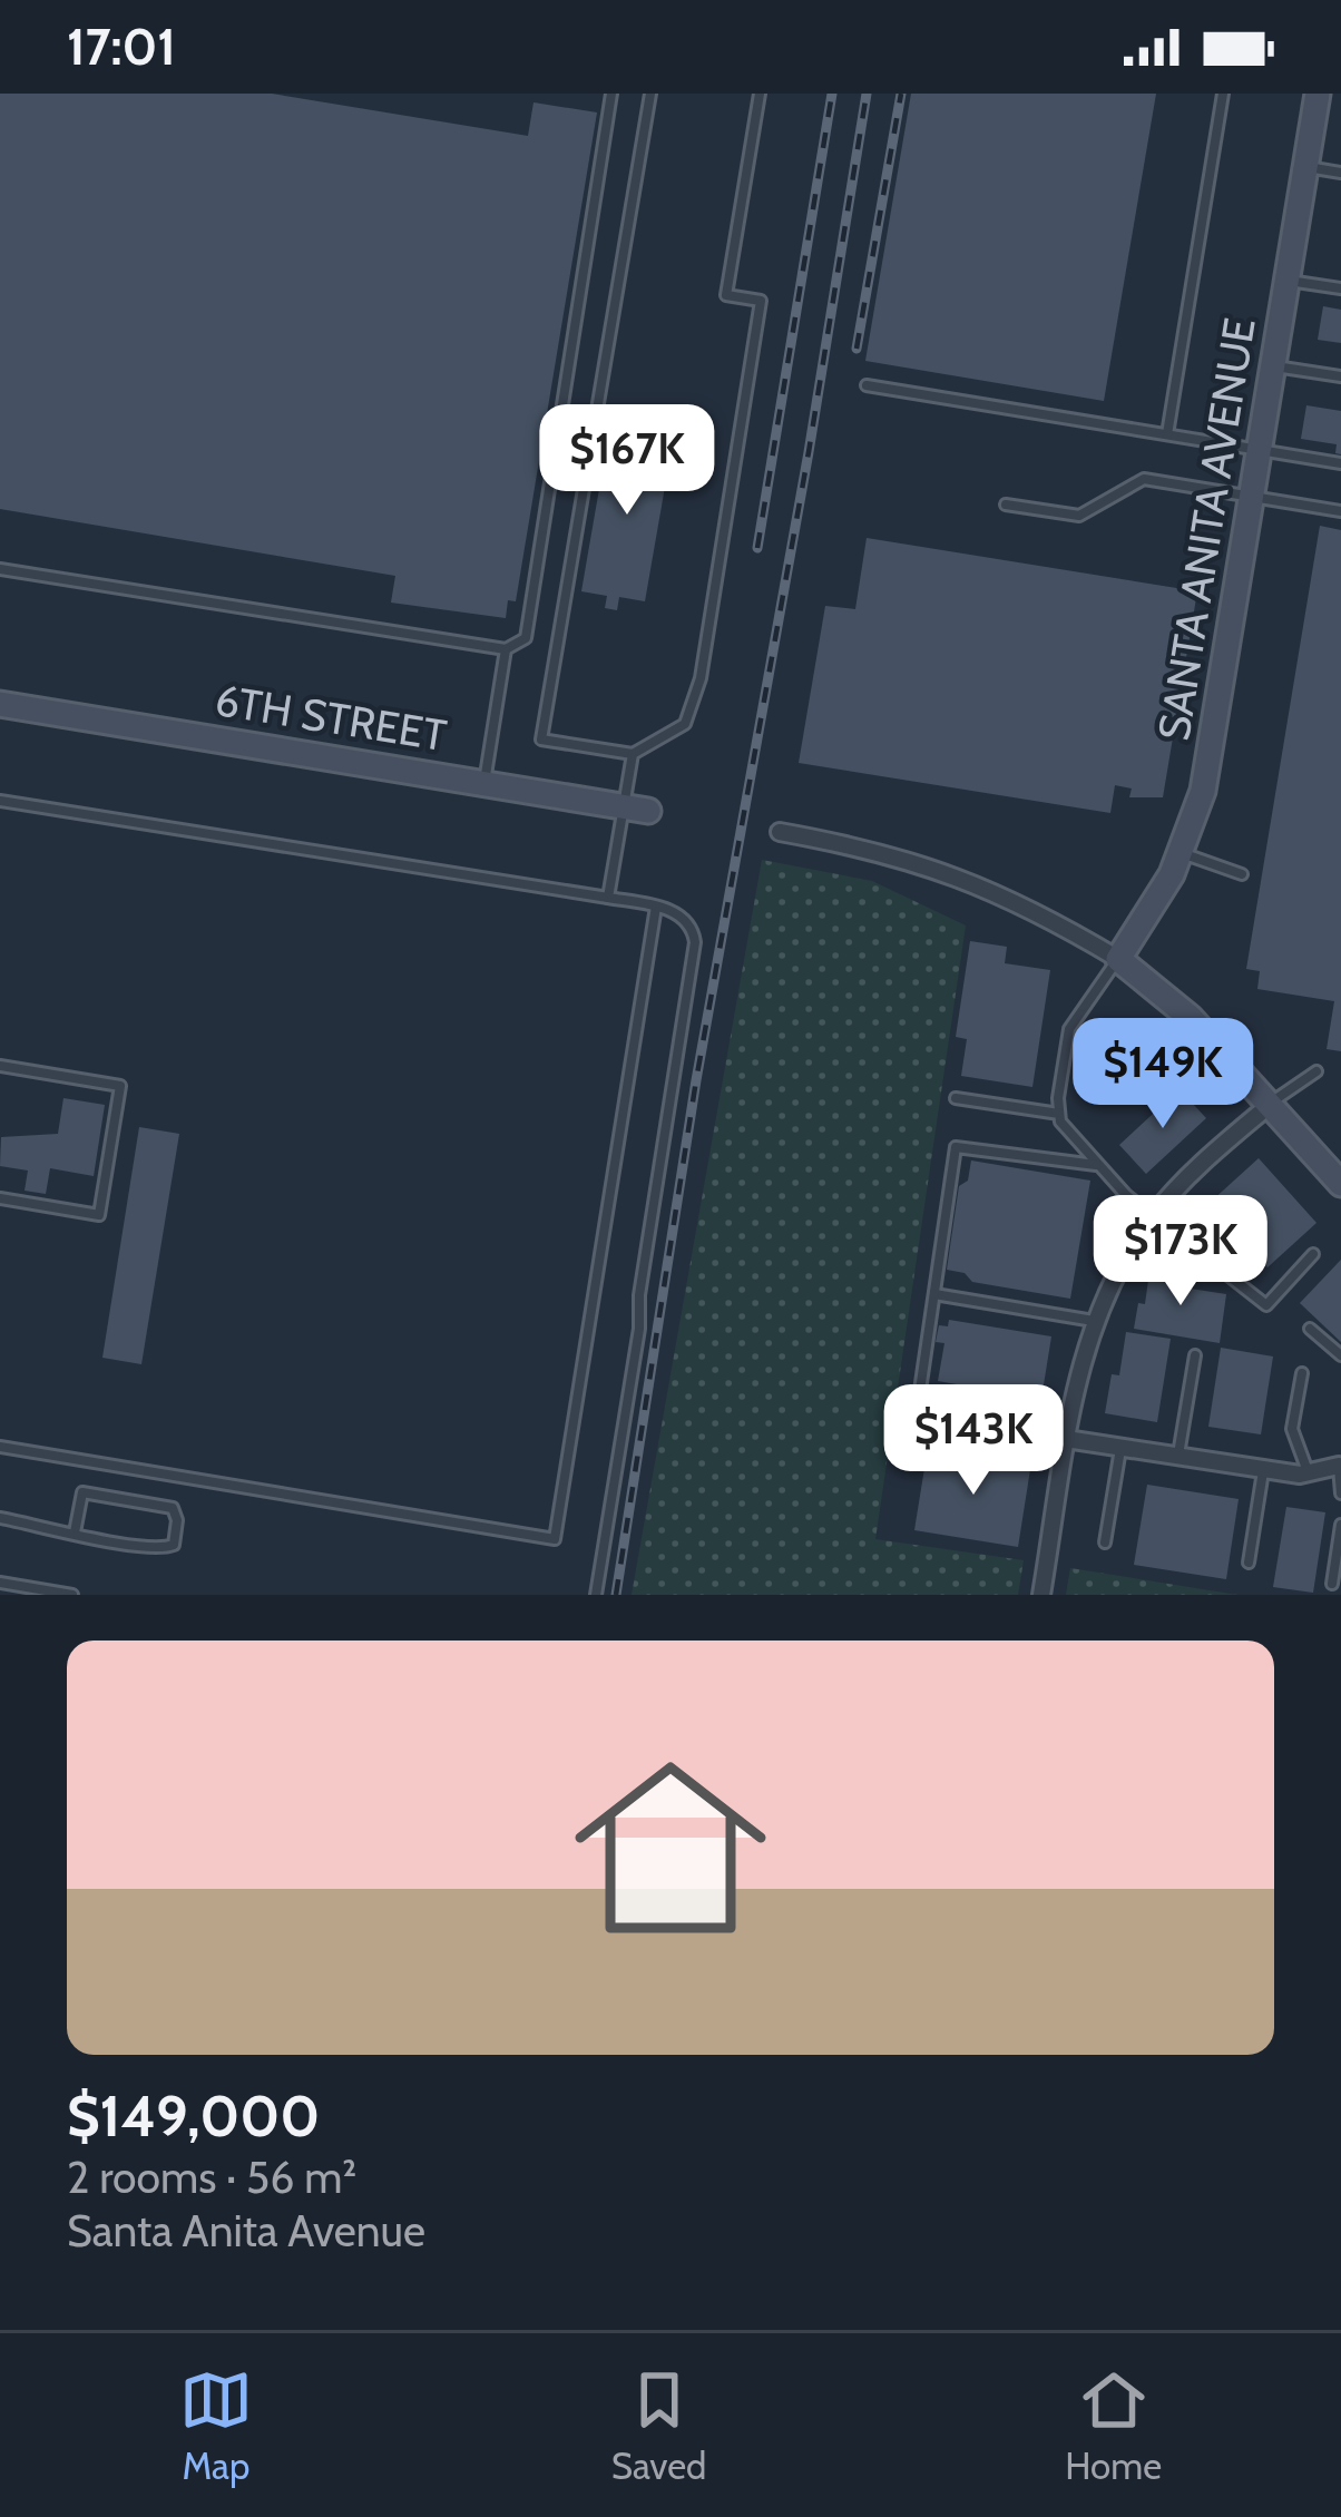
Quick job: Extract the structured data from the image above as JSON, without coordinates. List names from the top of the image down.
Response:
{
  "streets": {
    "street": ["SANTA ANITA AVENUE", "6TH STREET"]
  },
  "page": {
    "status": "17:01",
    "price": [
      "$167K",
      "$149K",
      "$173K",
      "$143K"
    ],
    "list": [
      {
        "name": "$149,000",
        "note": "2 rooms · 56 m² · Santa Anita Avenue"
      }
    ],
    "tabs": ["Map", "Saved", "Home"]
  }
}
